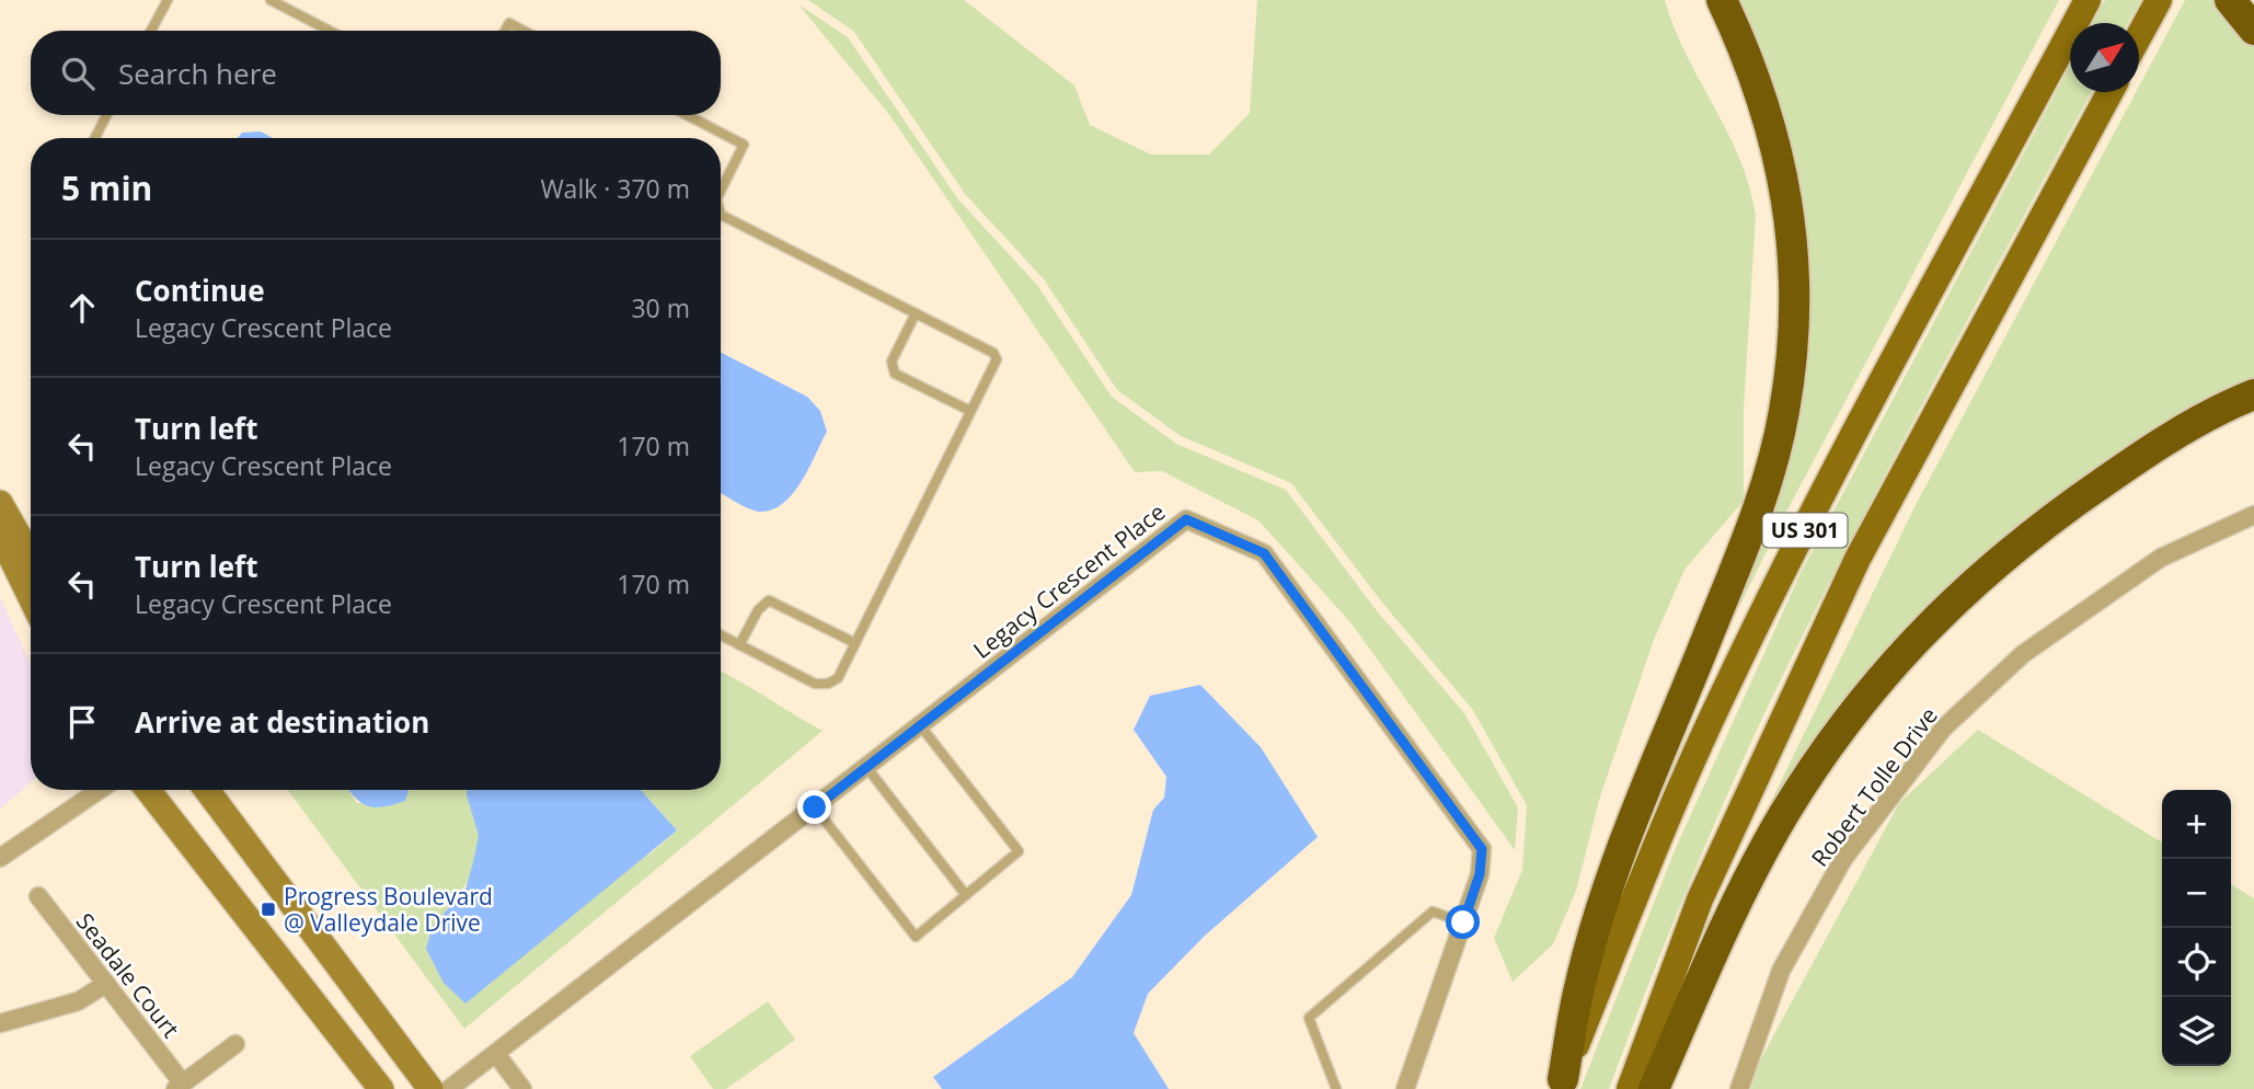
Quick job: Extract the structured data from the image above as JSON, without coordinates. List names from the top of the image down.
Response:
{
  "streets": {
    "main road": ["US 301"],
    "street": ["Legacy Crescent Place", "Robert Tolle Drive", "Seadale Court"]
  },
  "places": {
    "transit": ["Progress Boulevard @ Valleydale Drive"]
  },
  "north": "top right",
  "page": {
    "search": "Search here",
    "heading": ["5 min", "Walk · 370 m"],
    "list": [
      ["Continue", "Legacy Crescent Place", "30 m"],
      ["Turn left", "Legacy Crescent Place", "170 m"],
      ["Turn left", "Legacy Crescent Place", "170 m"],
      "Arrive at destination"
    ],
    "map_buttons": ["+", "−"]
  }
}
